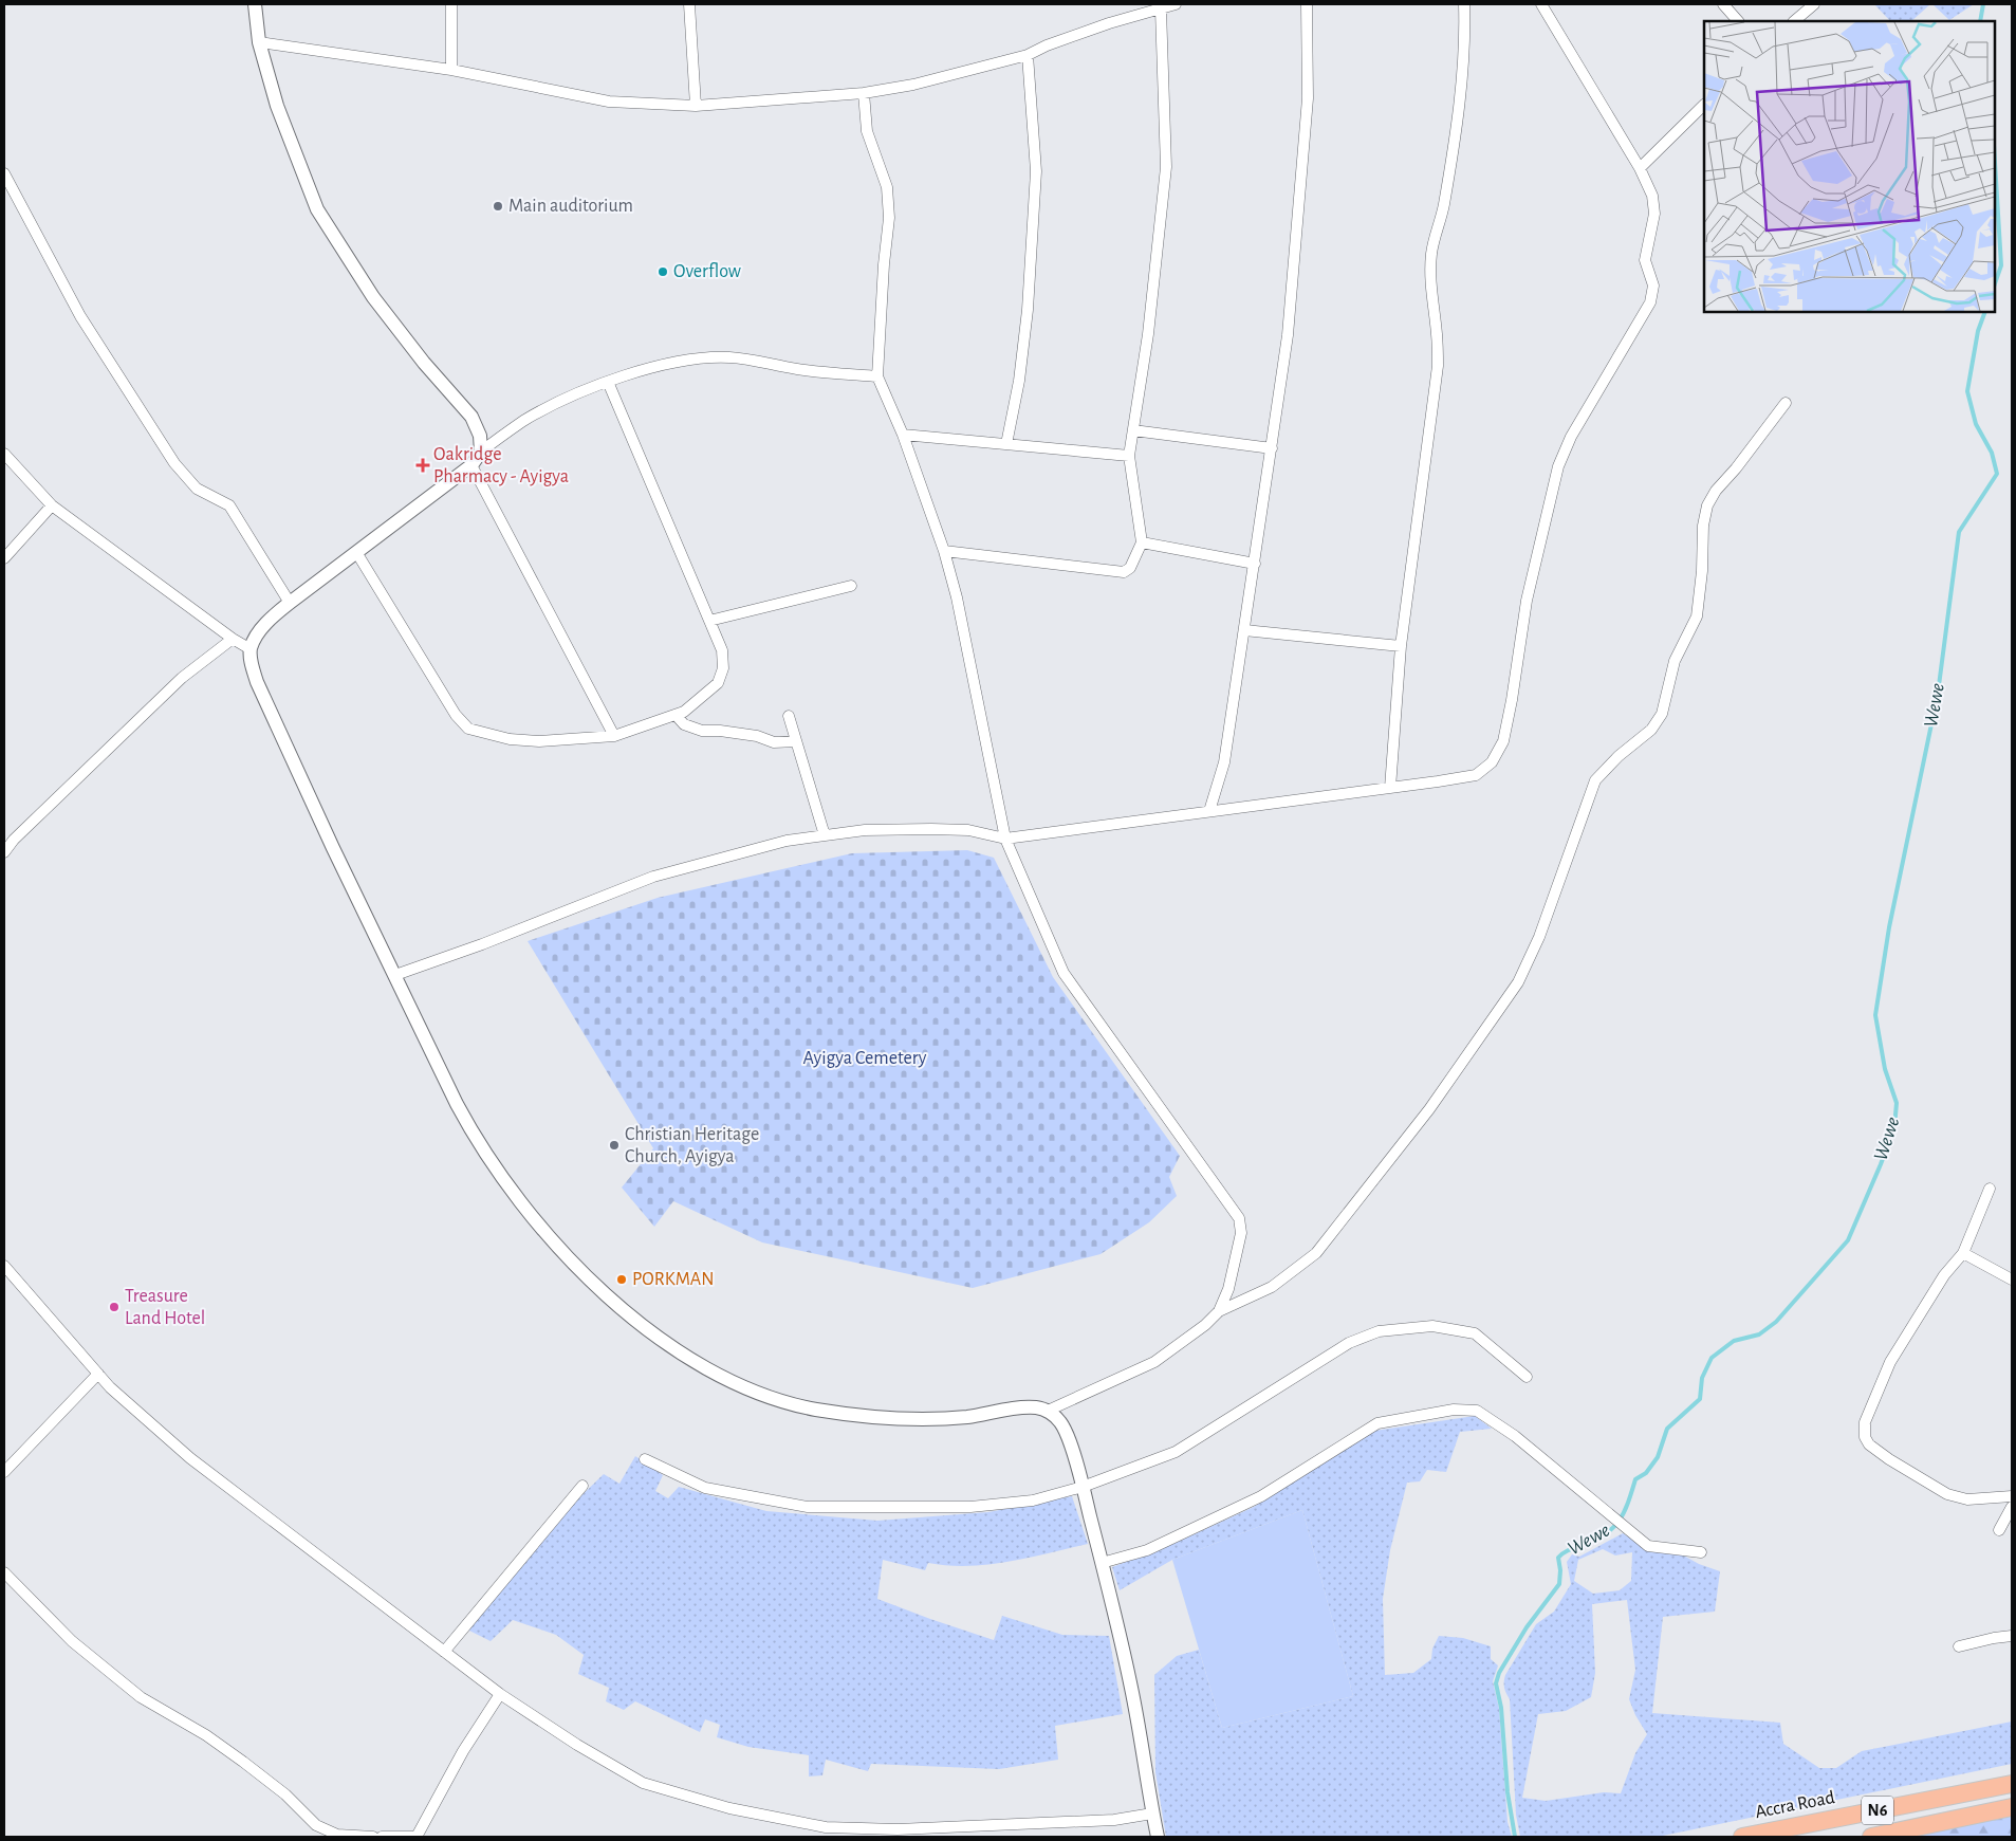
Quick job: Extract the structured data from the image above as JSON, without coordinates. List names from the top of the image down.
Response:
{
  "streets": {
    "highway": ["Accra Road", "N6"]
  },
  "water": ["Wewe"],
  "parks": ["Ayigya Cemetery"],
  "places": {
    "other": [
      "Main auditorium",
      "Overflow",
      "Christian Heritage Church, Ayigya",
      "PORKMAN",
      "Treasure Land Hotel"
    ],
    "health": ["Oakridge Pharmacy - Ayigya"]
  }
}
